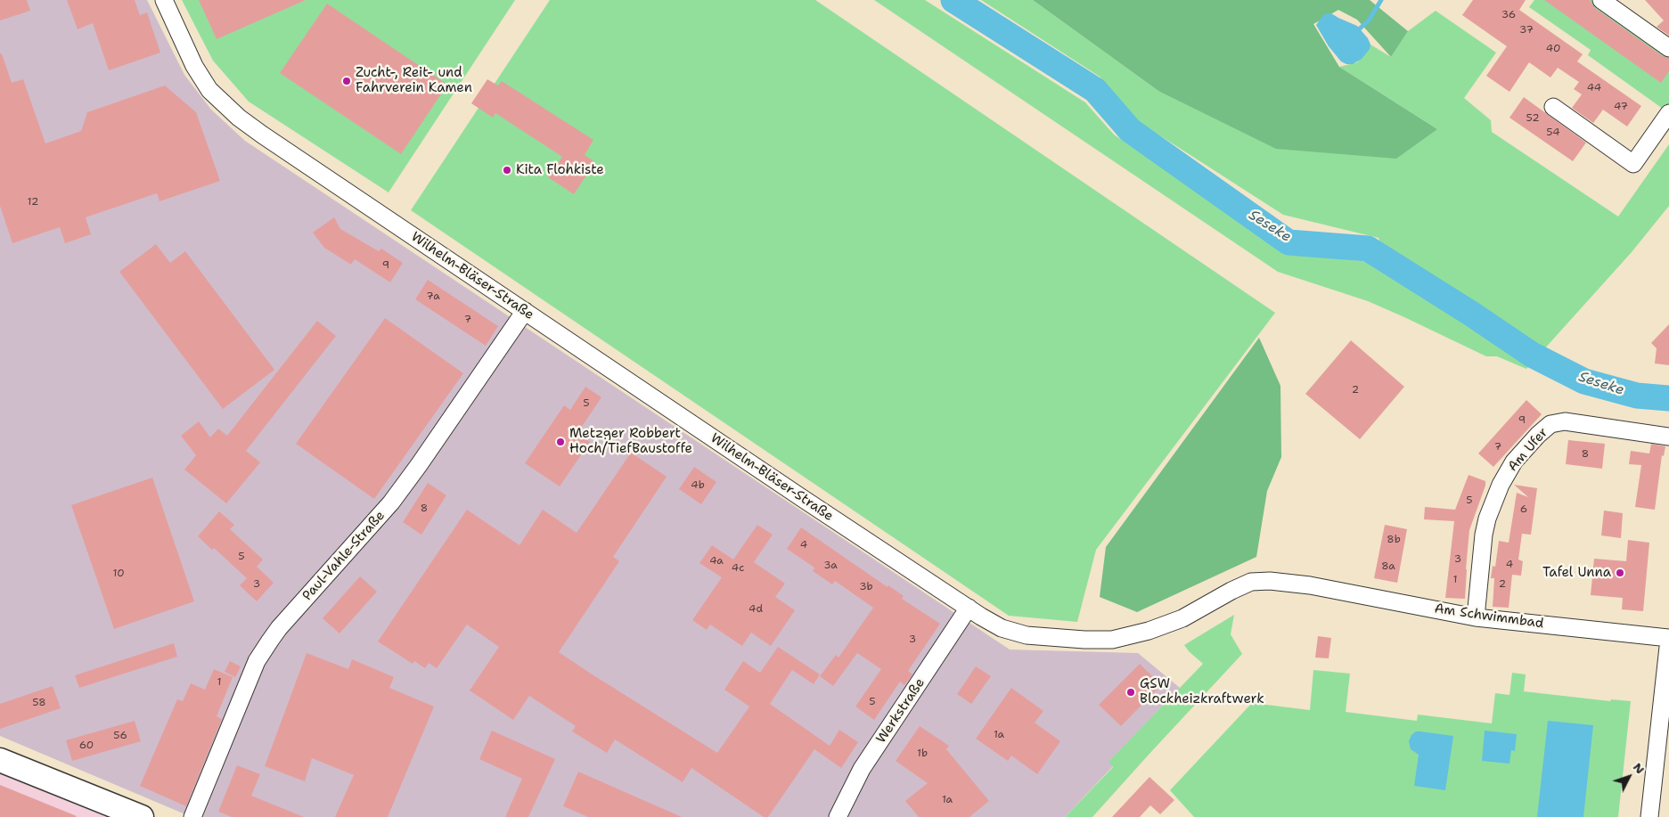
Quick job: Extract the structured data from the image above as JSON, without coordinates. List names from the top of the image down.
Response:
{
  "streets": {
    "street": [
      "Wilhelm-Bläser-Straße",
      "Am Ufer",
      "Paul-Vahle-Straße",
      "Am Schwimmbad",
      "Werkstraße"
    ]
  },
  "crossings": [
    ["Wilhelm-Bläser-Straße", "Paul-Vahle-Straße"],
    ["Wilhelm-Bläser-Straße", "Am Schwimmbad"],
    ["Wilhelm-Bläser-Straße", "Werkstraße"],
    ["Am Ufer", "Am Schwimmbad"]
  ],
  "water": ["Seseke"],
  "places": [
    "Zucht-, Reit- und Fahrverein Kamen",
    "Kita Flohkiste",
    "Metzger Robbert Hoch/TiefBaustoffe",
    "Tafel Unna",
    "GSW Blockheizkraftwerk"
  ],
  "house_numbers": [
    "36",
    "37",
    "40",
    "44",
    "47",
    "52",
    "54",
    "12",
    "9",
    "7a",
    "7",
    "2",
    "5",
    "9",
    "7",
    "8",
    "4b",
    "5",
    "8",
    "6",
    "8b",
    "4",
    "5",
    "3",
    "4a",
    "4",
    "3a",
    "8a",
    "4c",
    "10",
    "1",
    "3",
    "2",
    "3b",
    "4d",
    "3",
    "1",
    "5",
    "58",
    "1a",
    "56",
    "60",
    "1b",
    "1a"
  ],
  "north": "top right"
}
